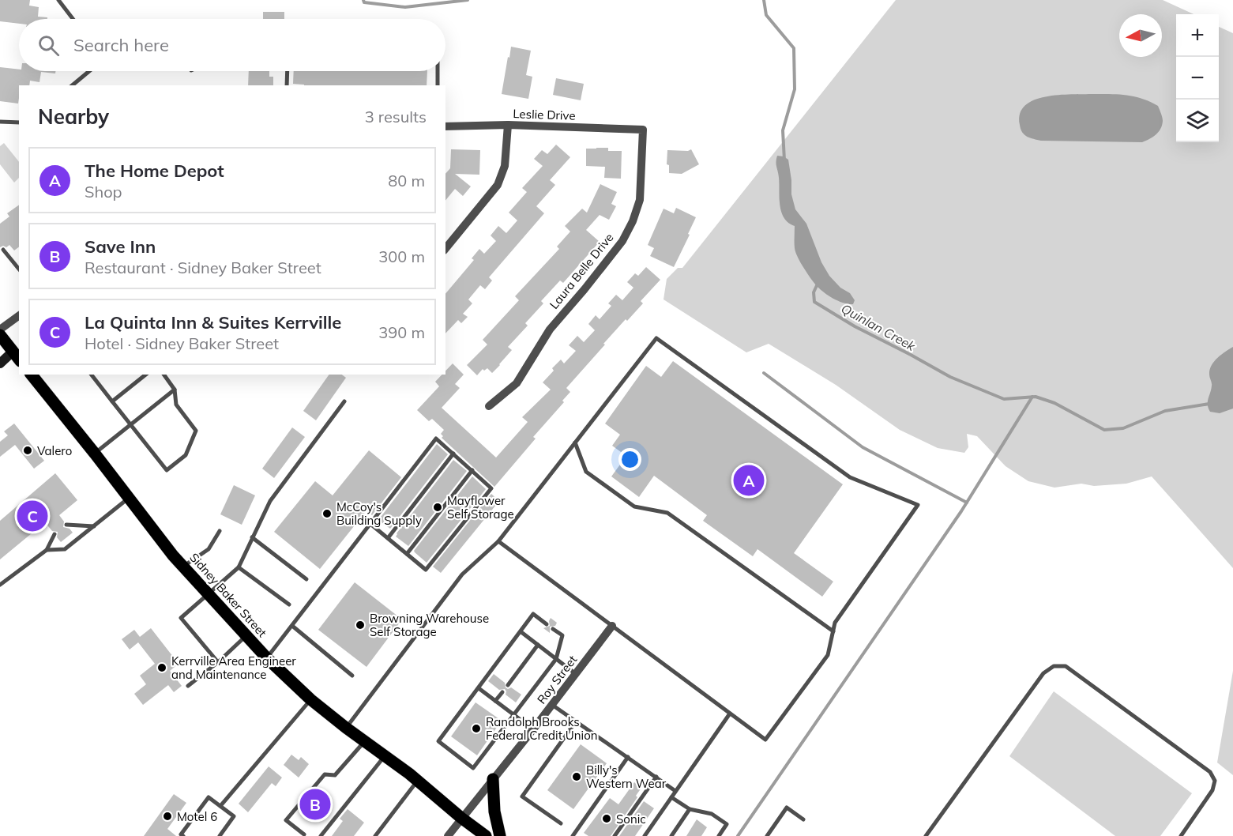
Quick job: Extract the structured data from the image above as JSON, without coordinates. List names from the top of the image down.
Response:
{
  "streets": {
    "main road": ["Sidney Baker Street"],
    "street": ["Leslie Drive", "Laura Belle Drive", "Roy Street"]
  },
  "crossings": [
    ["Leslie Drive", "Laura Belle Drive"],
    ["Sidney Baker Street", "Roy Street"]
  ],
  "water": ["Quinlan Creek"],
  "places": [
    "Valero",
    "Mayflower Self Storage",
    "McCoy's Building Supply",
    "Browning Warehouse Self Storage",
    "Kerrville Area Engineer and Maintenance",
    "Randolph Brooks Federal Credit Union",
    "Billy's Western Wear",
    "Motel 6",
    "Sonic"
  ],
  "north": "left",
  "page": {
    "map_buttons": ["+", "−"],
    "search": "Search here",
    "heading": ["Nearby", "3 results"],
    "list": [
      {
        "mark": "A",
        "name": "The Home Depot",
        "note": "Shop",
        "value": "80 m"
      },
      {
        "mark": "B",
        "name": "Save Inn",
        "note": "Restaurant · Sidney Baker Street",
        "value": "300 m"
      },
      {
        "mark": "C",
        "name": "La Quinta Inn & Suites Kerrville",
        "note": "Hotel · Sidney Baker Street",
        "value": "390 m"
      }
    ],
    "pins": ["A", "C", "B"]
  }
}
